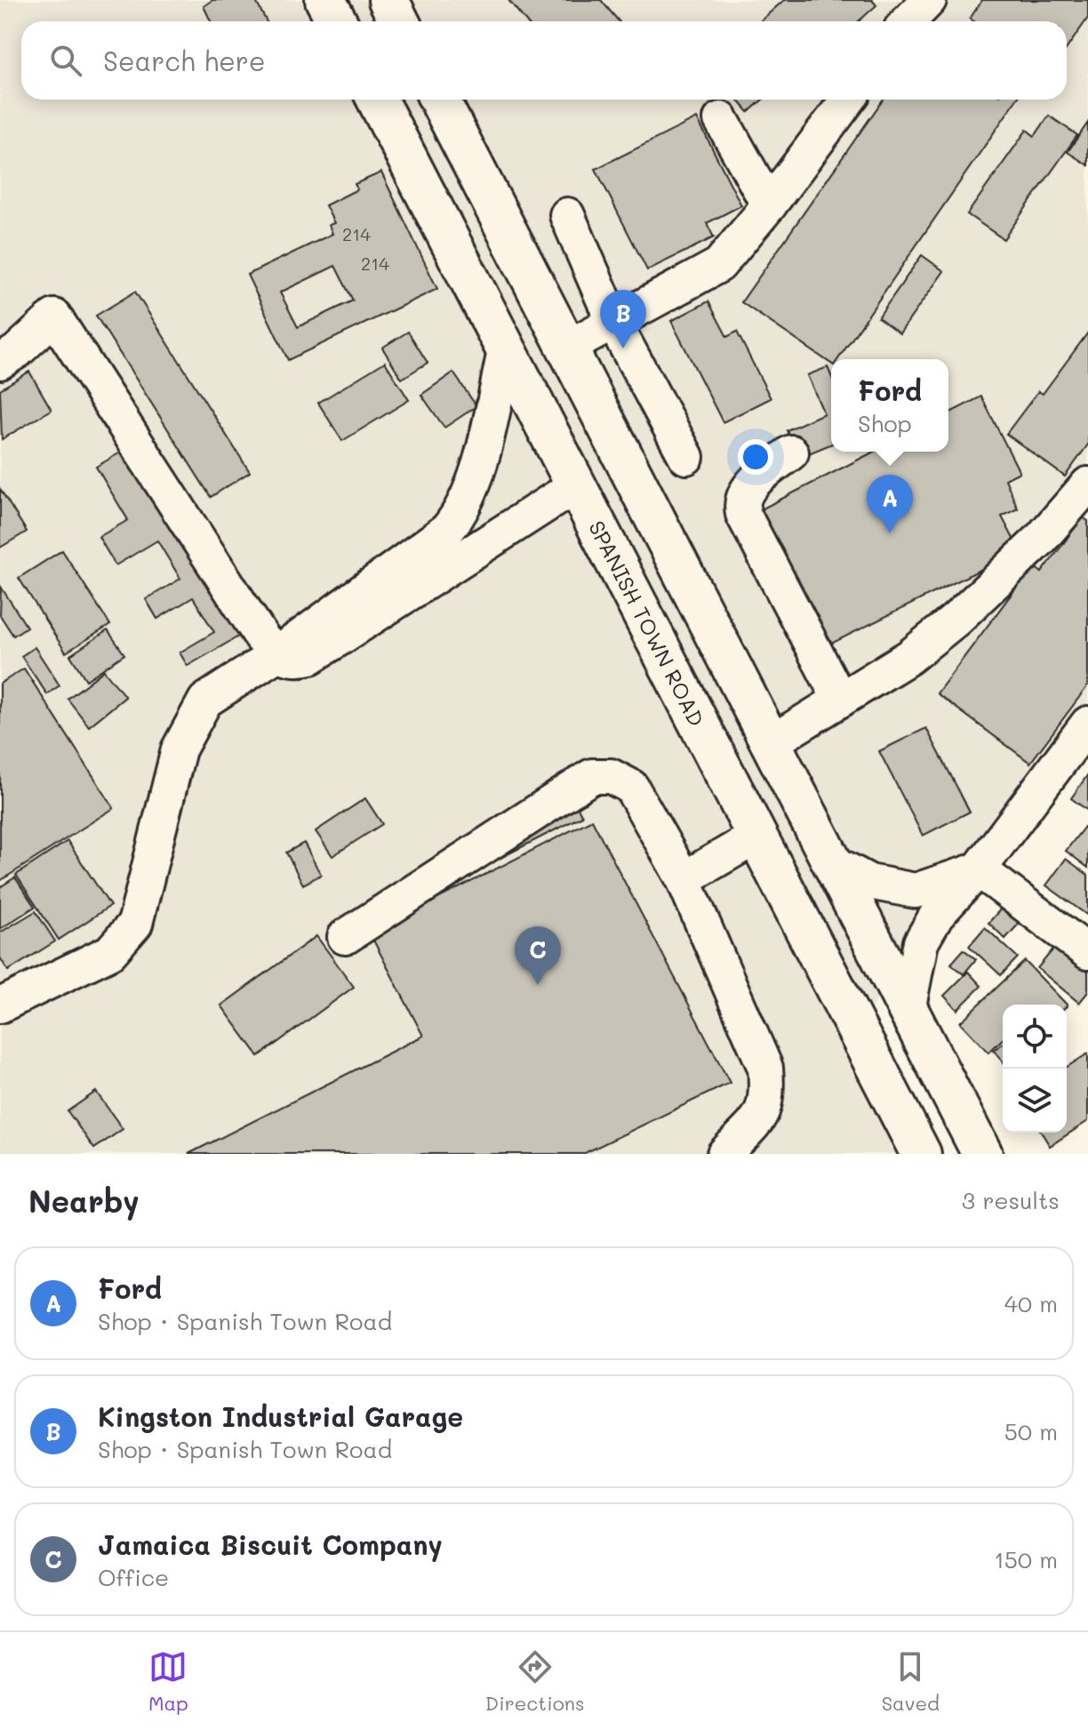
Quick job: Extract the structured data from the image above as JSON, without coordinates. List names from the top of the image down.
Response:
{
  "streets": {
    "highway": ["SPANISH TOWN ROAD"]
  },
  "house_numbers": ["214", "214"],
  "page": {
    "search": "Search here",
    "pins": ["B", "A", "C"],
    "popup": ["Ford", "Shop"],
    "heading": ["Nearby", "3 results"],
    "list": [
      {
        "mark": "A",
        "name": "Ford",
        "note": "Shop · Spanish Town Road",
        "value": "40 m"
      },
      {
        "mark": "B",
        "name": "Kingston Industrial Garage",
        "note": "Shop · Spanish Town Road",
        "value": "50 m"
      },
      {
        "mark": "C",
        "name": "Jamaica Biscuit Company",
        "note": "Office",
        "value": "150 m"
      }
    ],
    "nav": ["Map", "Directions", "Saved"]
  }
}
